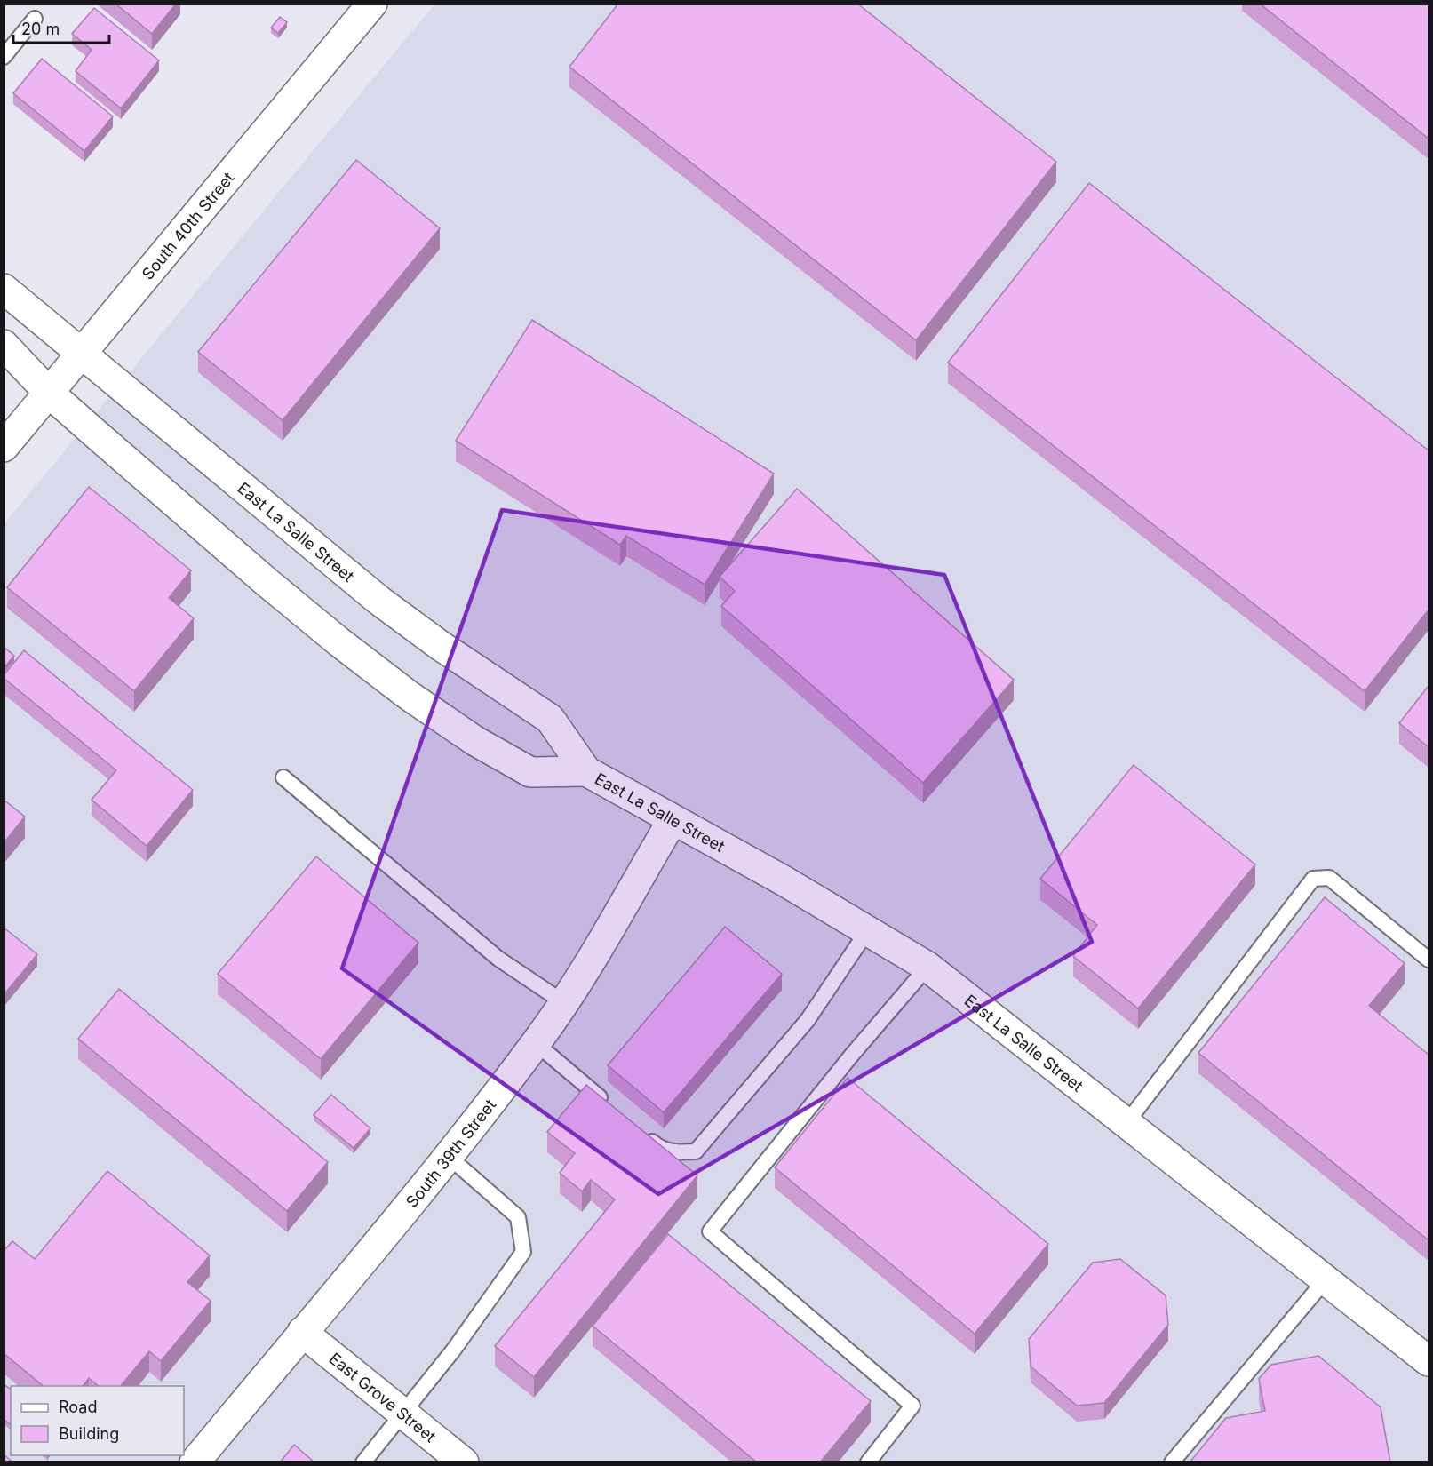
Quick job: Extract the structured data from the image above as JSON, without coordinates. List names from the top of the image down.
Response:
{
  "streets": {
    "street": [
      "South 40th Street",
      "East La Salle Street",
      "South 39th Street",
      "East Grove Street"
    ]
  },
  "crossings": [
    ["South 40th Street", "East La Salle Street"],
    ["East La Salle Street", "South 39th Street"],
    ["South 39th Street", "East Grove Street"]
  ],
  "legend": ["Road", "Building"],
  "scale_bar": "20 m"
}
